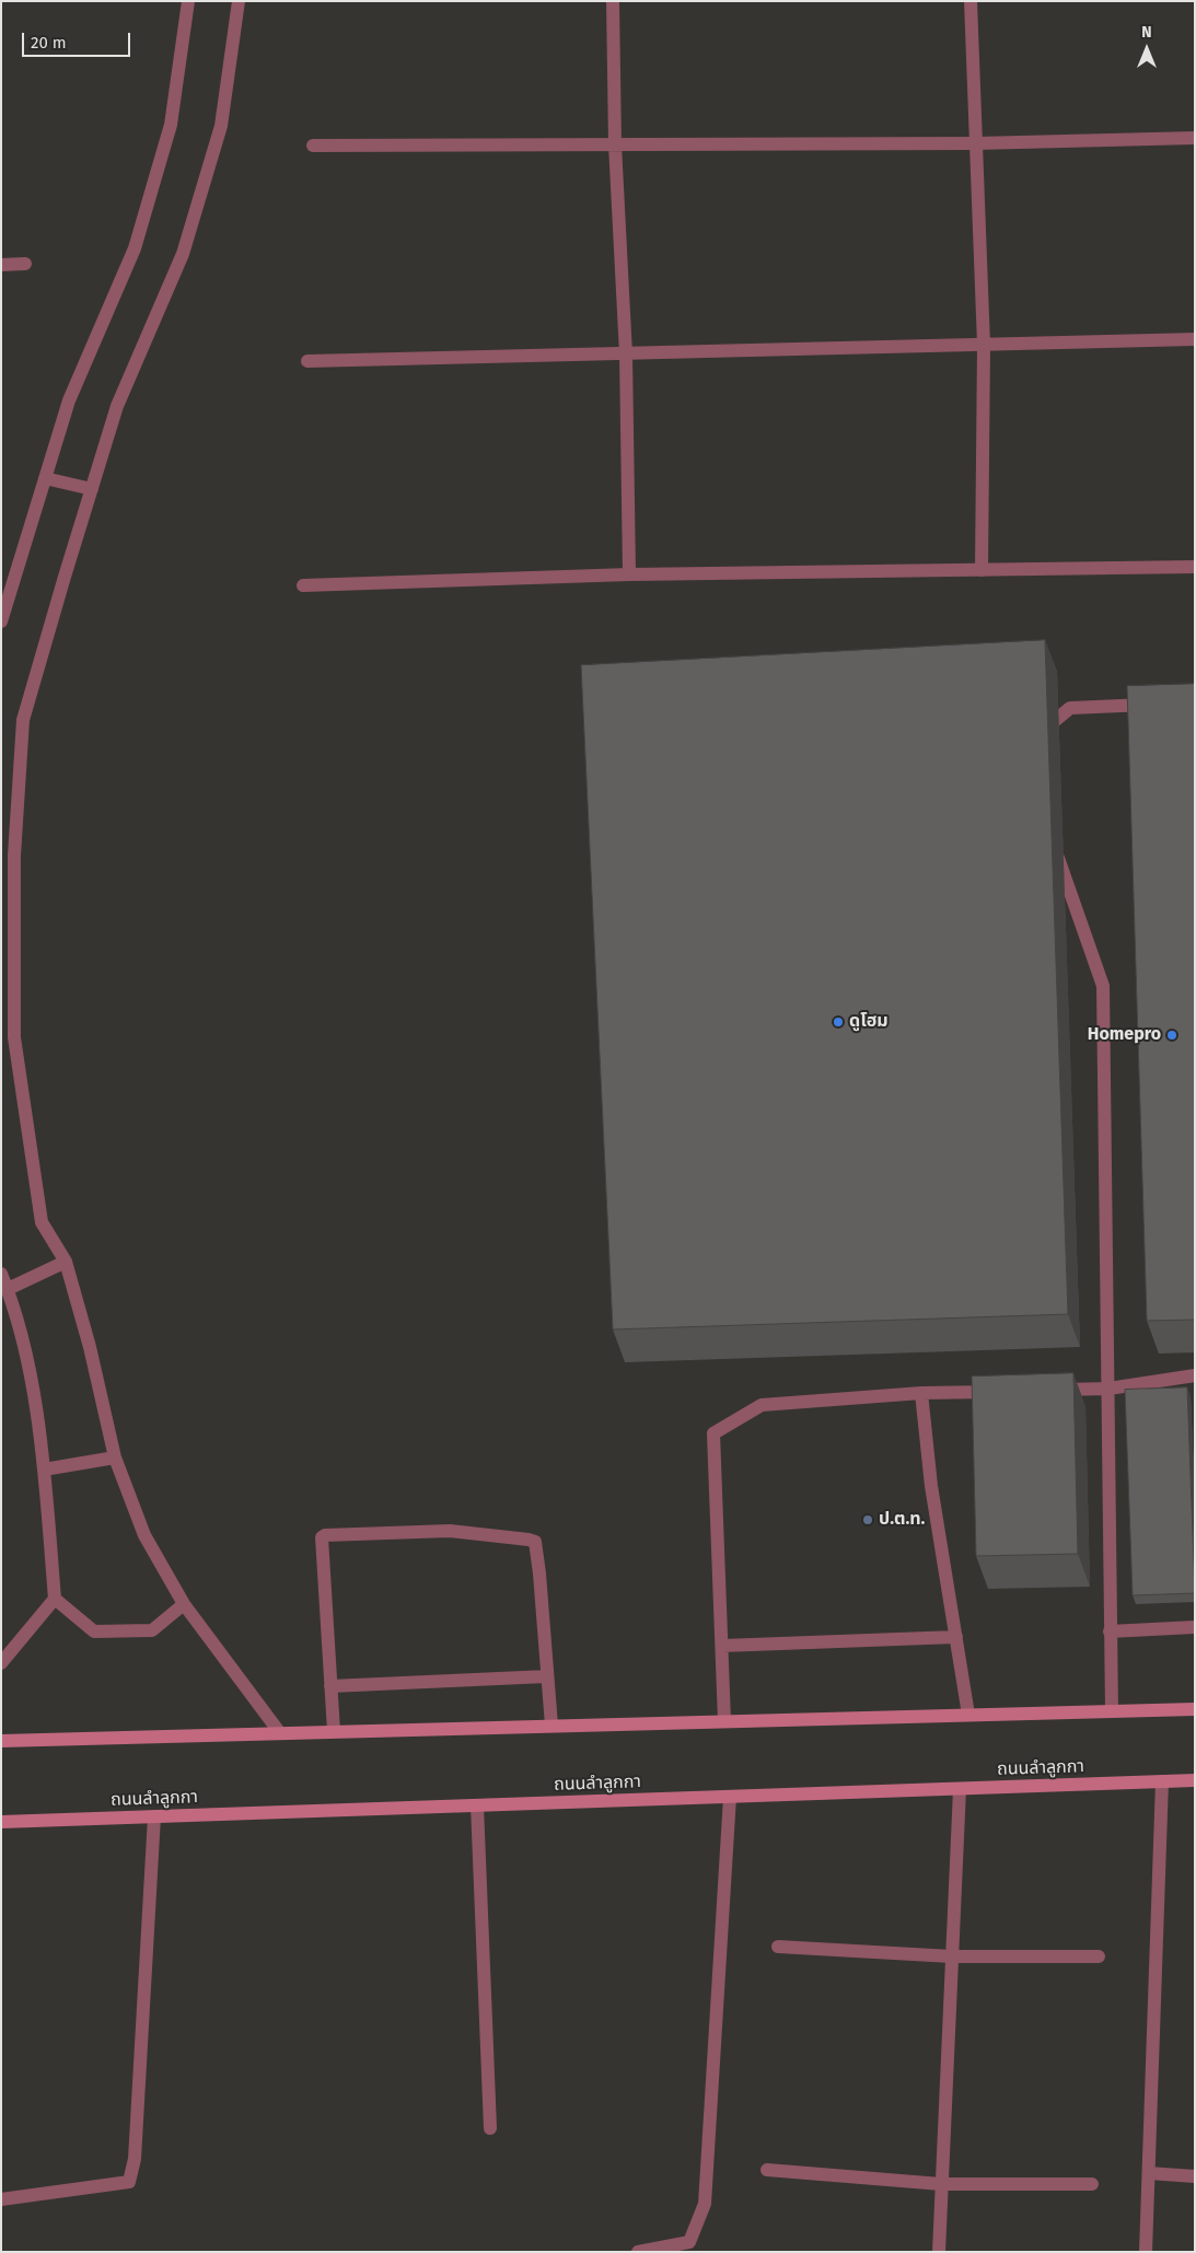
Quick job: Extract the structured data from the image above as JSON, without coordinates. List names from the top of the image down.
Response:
{
  "streets": {
    "main road": ["ถนนลำลูกกา"]
  },
  "places": ["ดูโฮม", "Homepro", "ป.ต.ท."],
  "scale_bar": "20 m",
  "north": "top"
}
